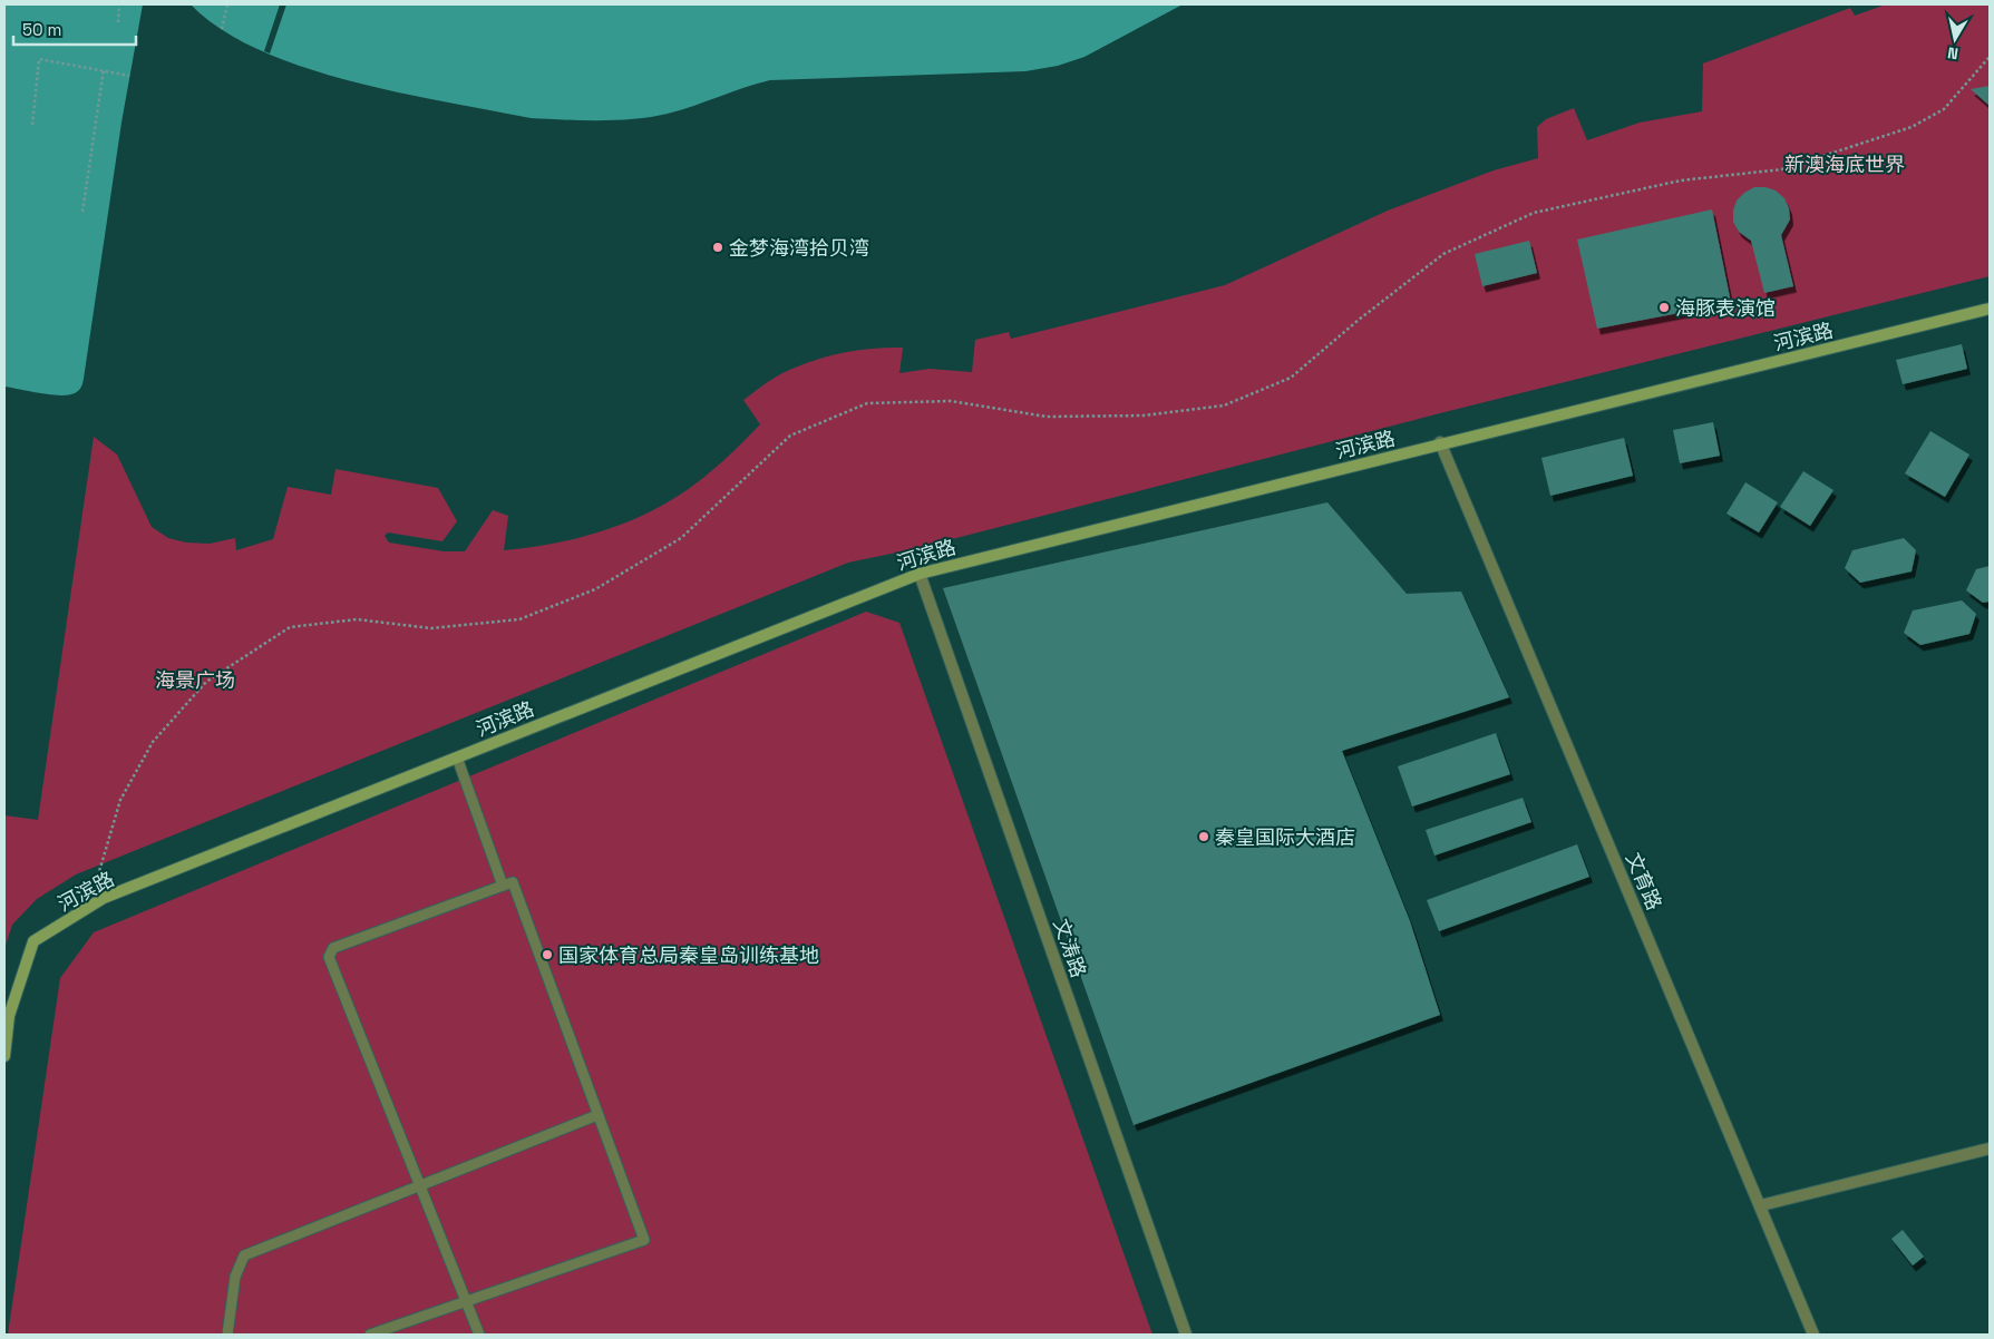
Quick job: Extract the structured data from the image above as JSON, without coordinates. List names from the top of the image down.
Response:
{
  "streets": {
    "street": ["河滨路", "文育路", "文涛路"]
  },
  "crossings": [
    ["河滨路", "文育路"],
    ["河滨路", "文涛路"]
  ],
  "parks": ["新澳海底世界", "海景广场"],
  "places": [
    "金梦海湾拾贝湾",
    "海豚表演馆",
    "秦皇国际大酒店",
    "国家体育总局秦皇岛训练基地"
  ],
  "scale_bar": "50 m",
  "north": "bottom"
}
